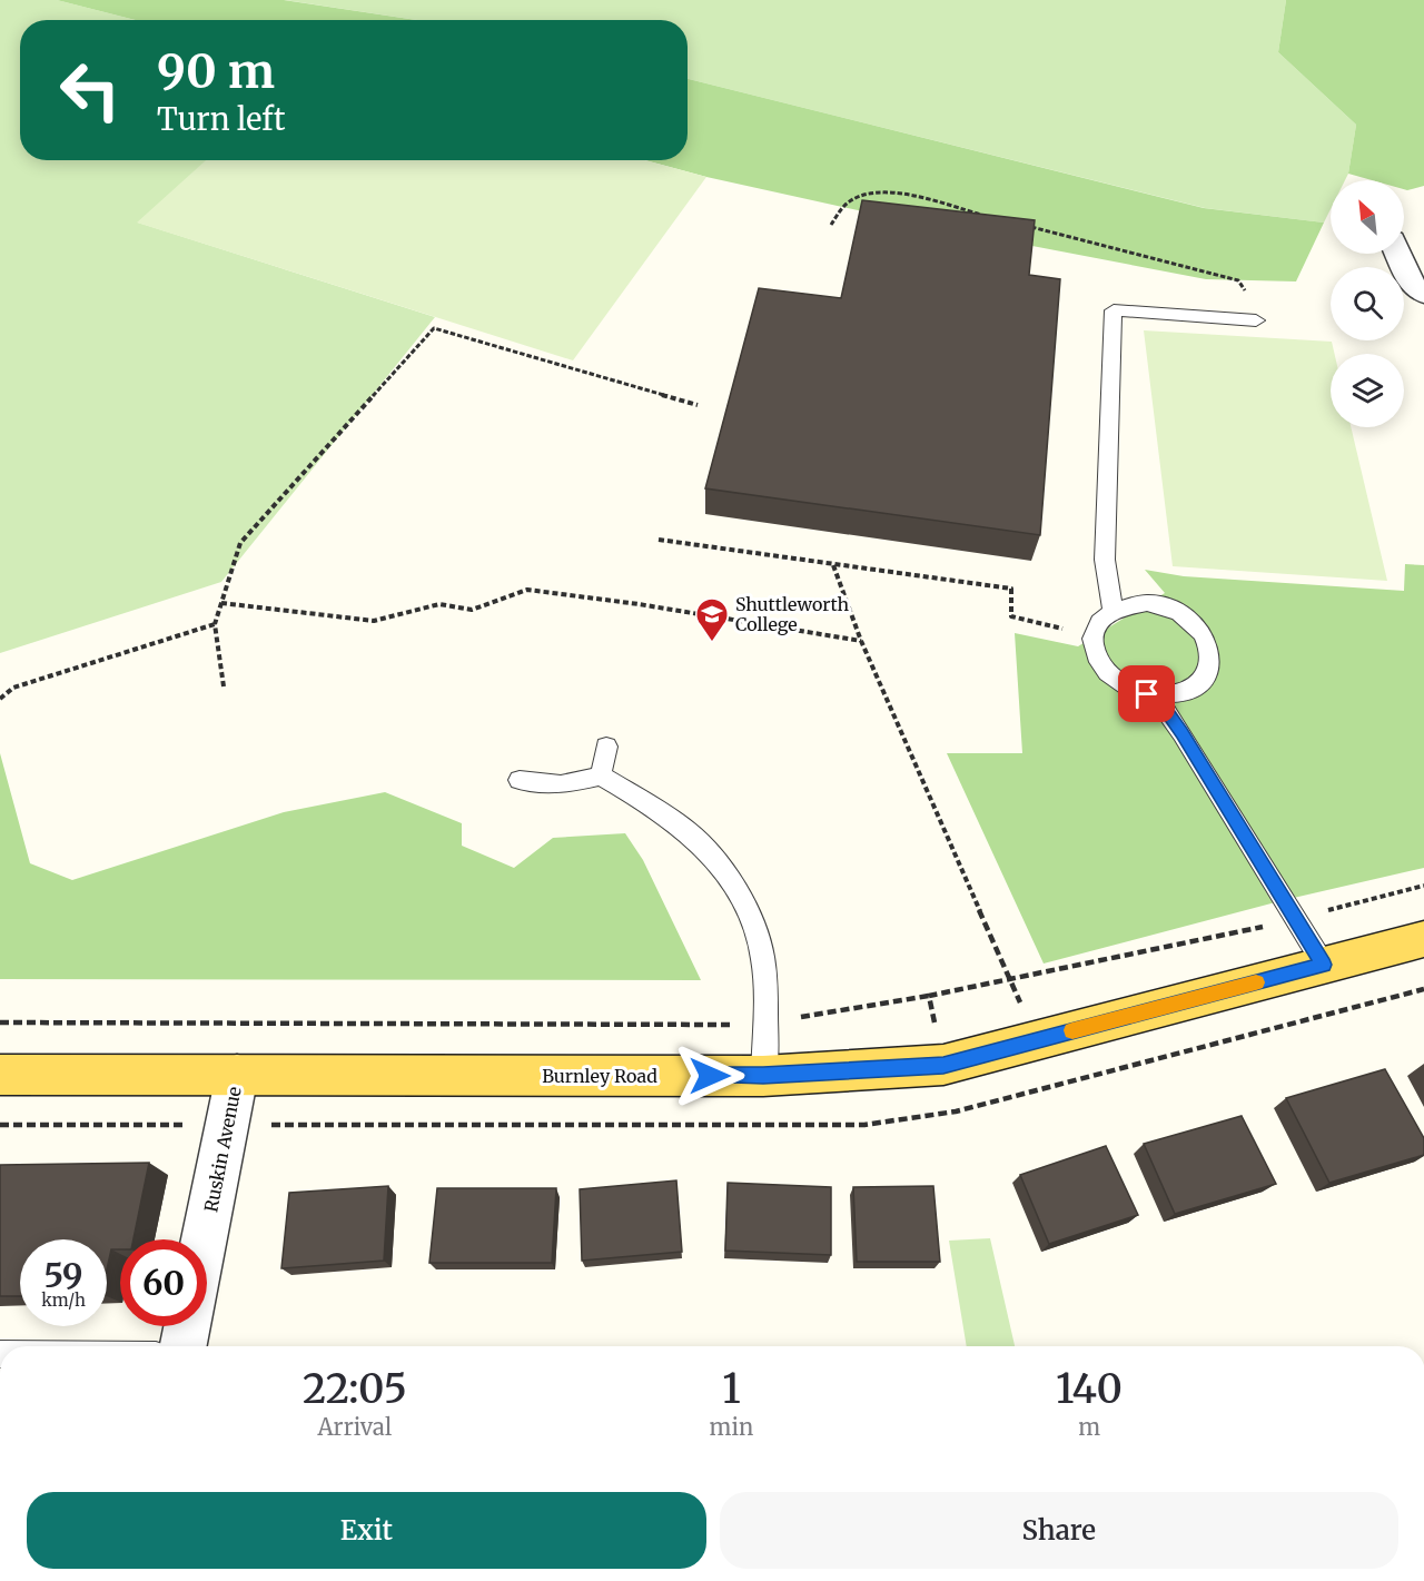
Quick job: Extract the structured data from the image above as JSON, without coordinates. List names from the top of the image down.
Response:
{
  "streets": {
    "main road": ["Burnley Road"],
    "street": ["Ruskin Avenue"]
  },
  "crossings": [
    ["Burnley Road", "Ruskin Avenue"]
  ],
  "places": {
    "school or university": ["Shuttleworth College"]
  },
  "north": "top left",
  "page": {
    "turn": ["90 m", "Turn left"],
    "speed": "59 km/h",
    "limit": "60",
    "eta": [
      "22:05",
      "Arrival",
      "1",
      "min",
      "140",
      "m"
    ],
    "buttons": ["Exit", "Share"]
  }
}
